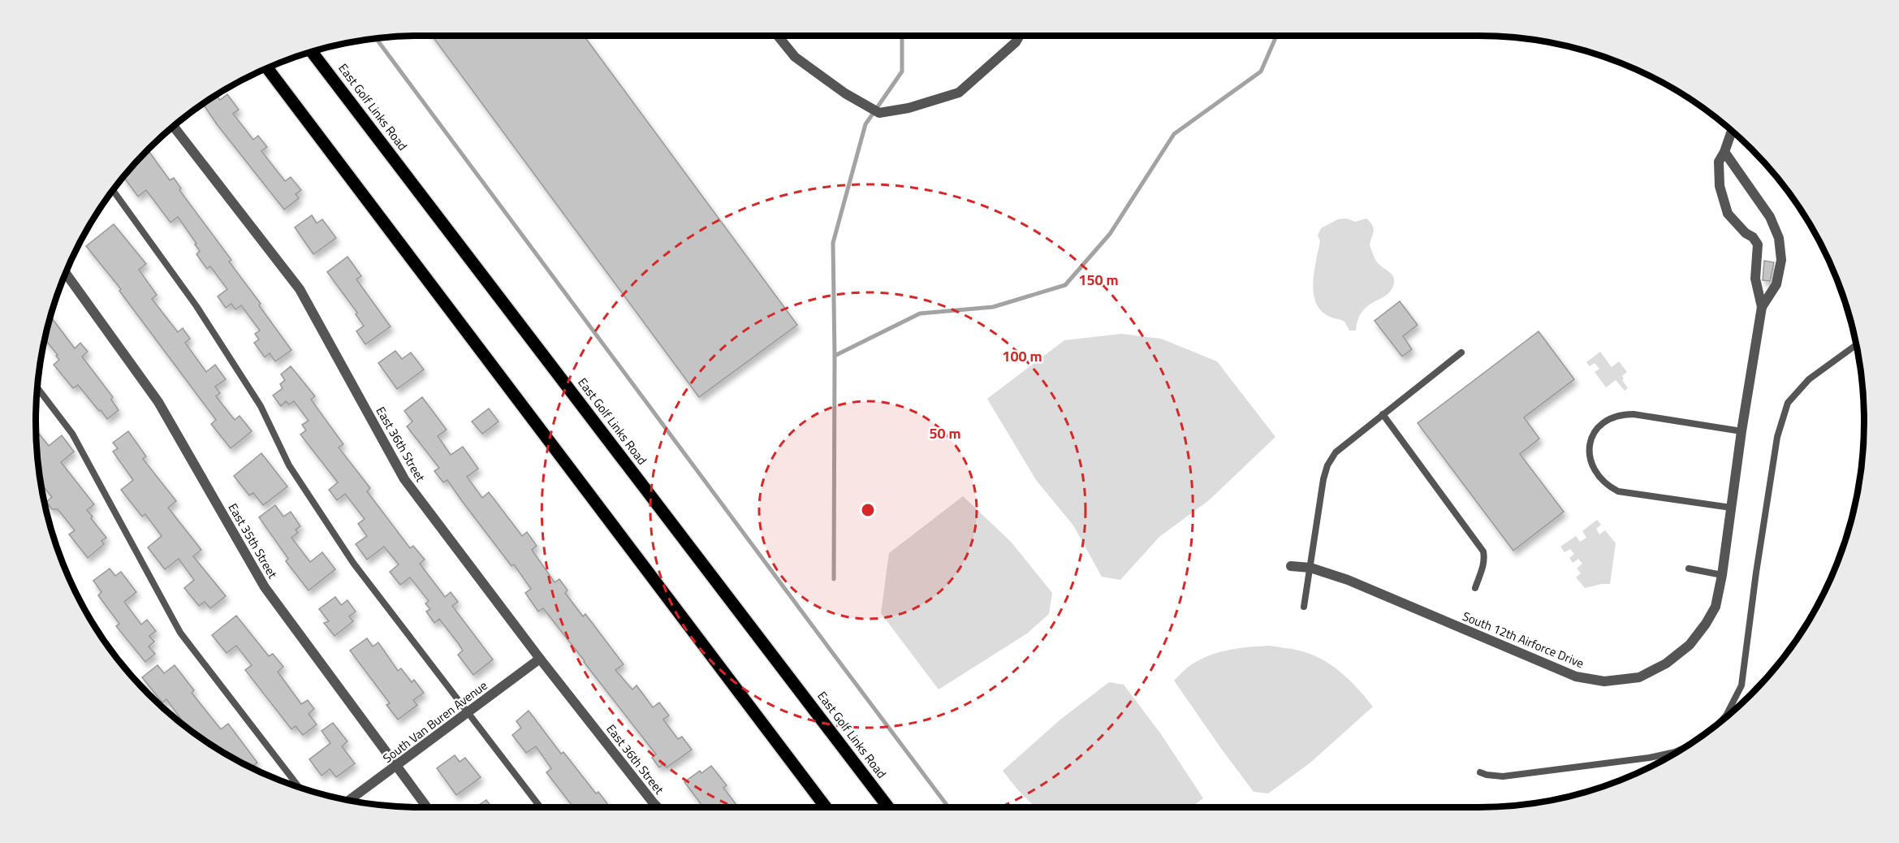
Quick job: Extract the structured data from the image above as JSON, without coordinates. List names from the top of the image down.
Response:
{
  "streets": {
    "main road": ["East Golf Links Road"],
    "street": [
      "East 36th Street",
      "East 35th Street",
      "South 12th Airforce Drive",
      "South Van Buren Avenue"
    ]
  },
  "crossings": [
    ["East 36th Street", "South Van Buren Avenue"],
    ["East 35th Street", "South Van Buren Avenue"]
  ],
  "rings": ["150 m", "100 m", "50 m"]
}
